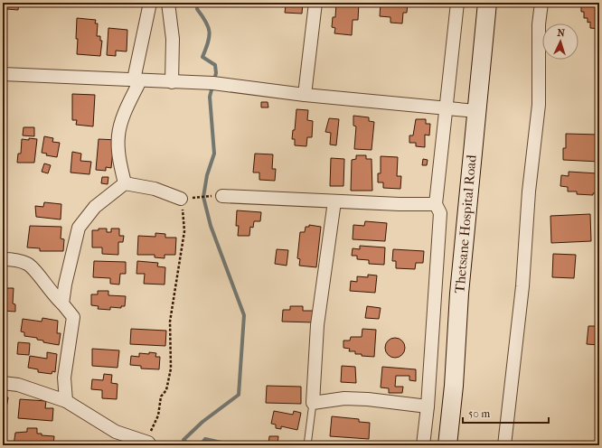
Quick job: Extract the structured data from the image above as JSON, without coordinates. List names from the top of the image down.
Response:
{
  "streets": {
    "main road": ["Thetsane Hospital Road"]
  },
  "scale_bar": "50 m",
  "north": "top"
}
